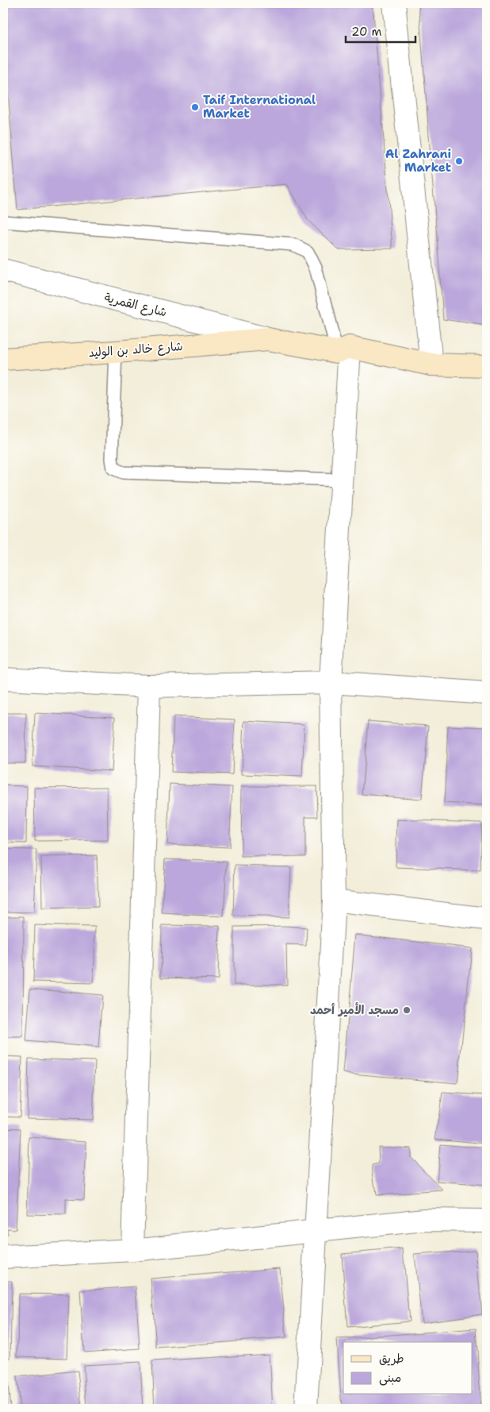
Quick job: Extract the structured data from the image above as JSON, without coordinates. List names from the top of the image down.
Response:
{
  "streets": {
    "street": ["شارع القمرية", "شارع خالد بن الوليد"]
  },
  "crossings": [
    ["شارع القمرية", "شارع خالد بن الوليد"]
  ],
  "places": ["Taif International Market", "Al Zahrani Market", "مسجد الأمير أحمد"],
  "legend": ["طريق", "مبنى"],
  "scale_bar": "20 m"
}
